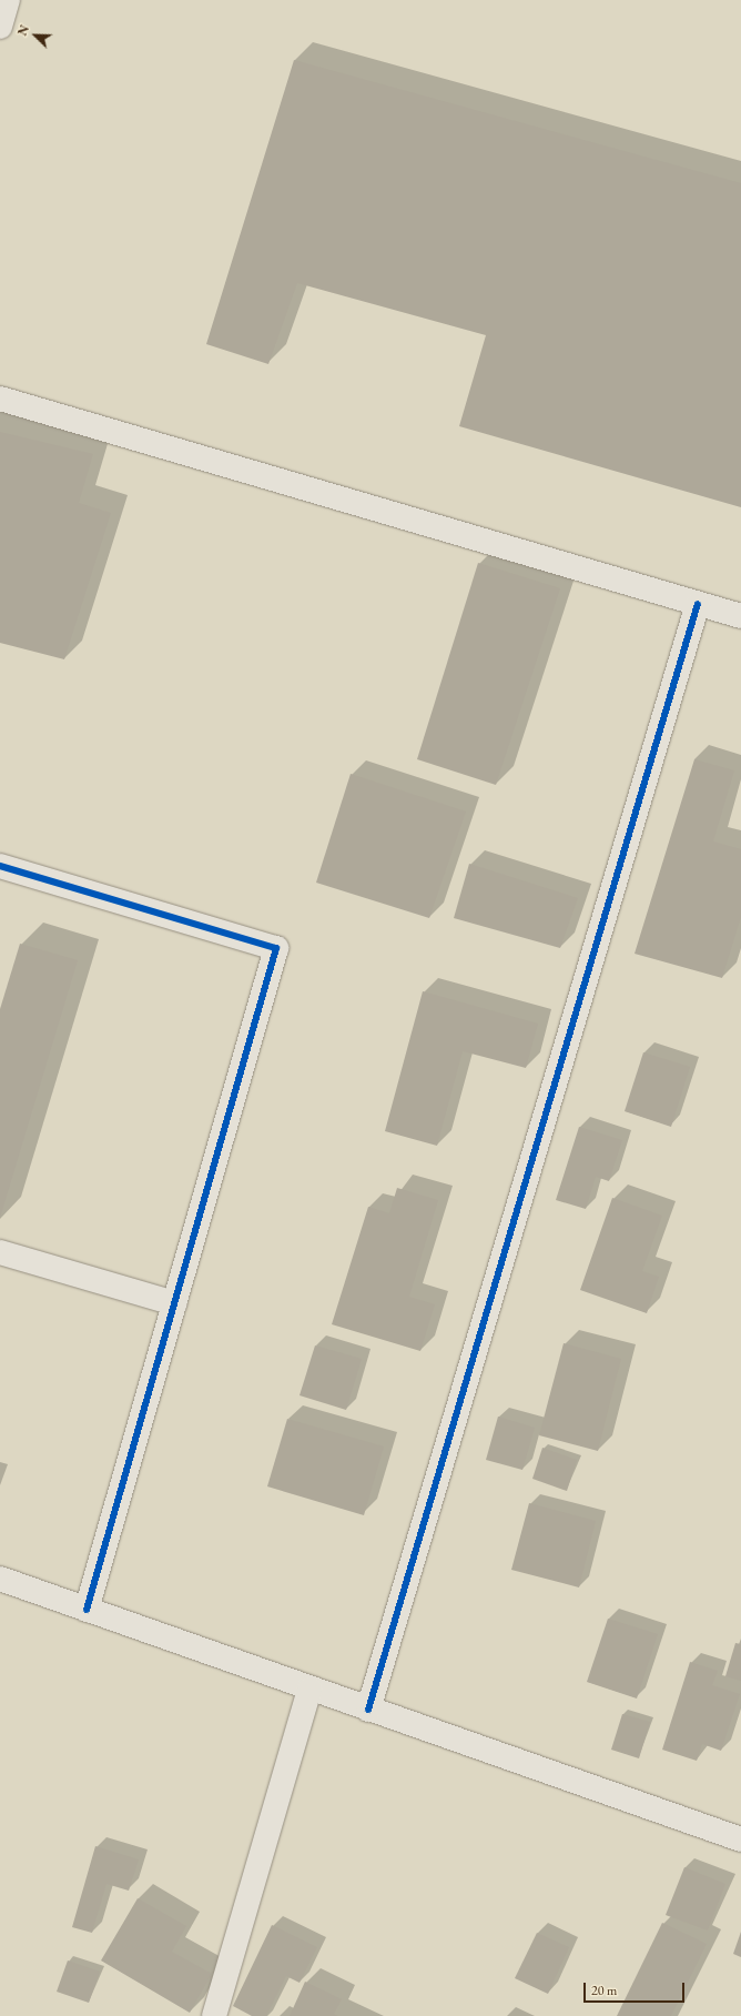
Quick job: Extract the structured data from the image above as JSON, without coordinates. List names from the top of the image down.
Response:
{
  "scale_bar": "20 m",
  "north": "top left"
}
